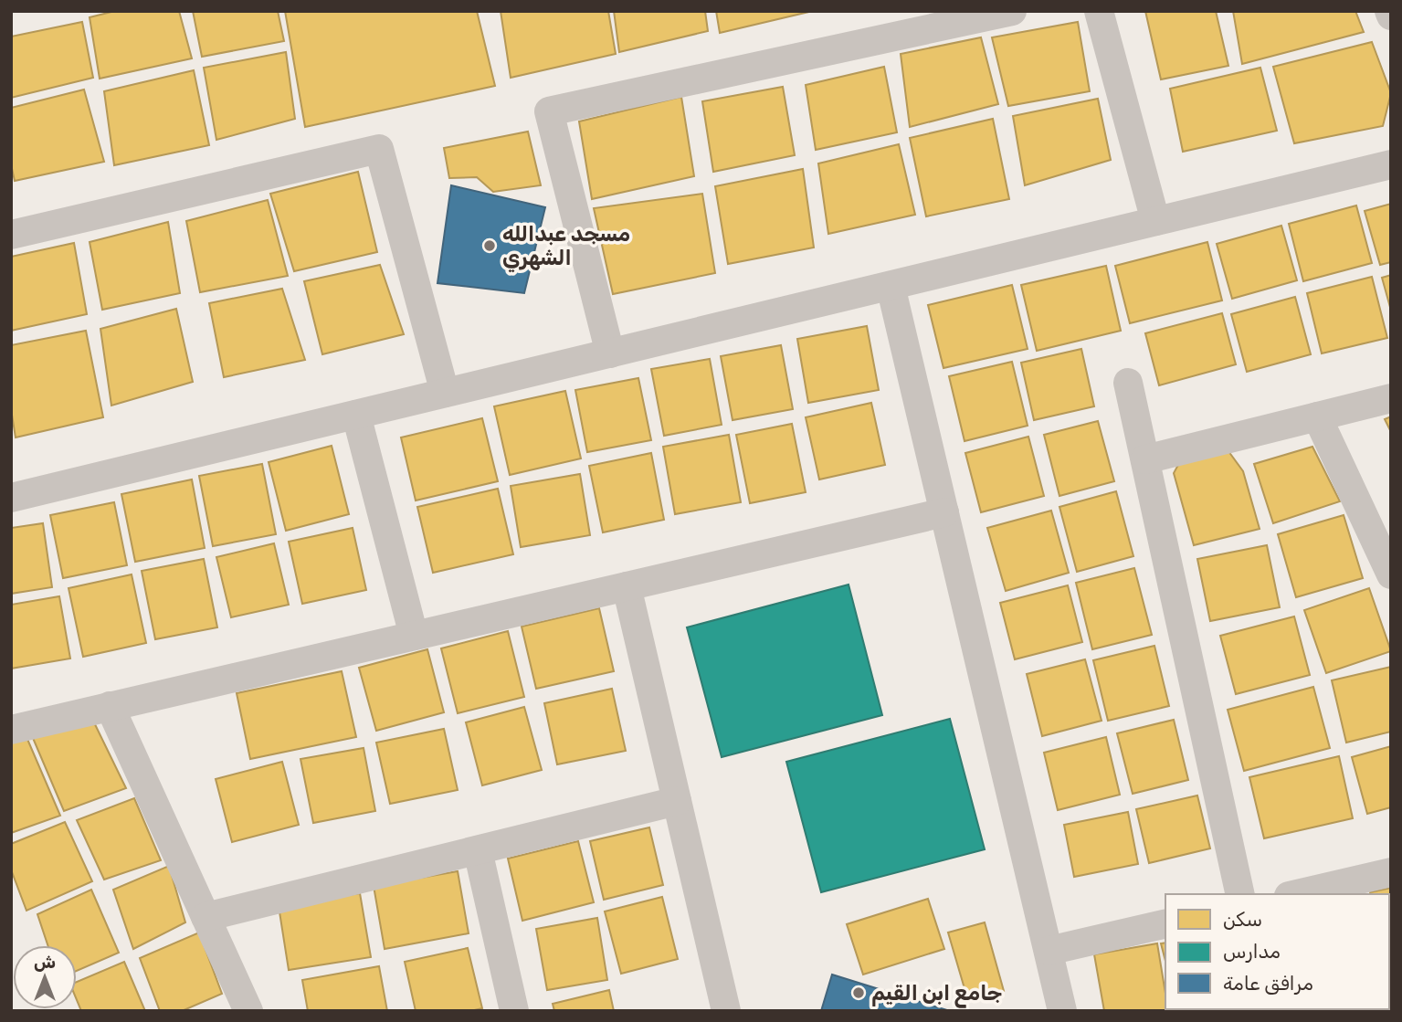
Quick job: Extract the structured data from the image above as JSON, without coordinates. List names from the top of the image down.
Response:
{
  "places": ["مسجد عبدالله الشهري", "جامع ابن القيم"],
  "legend": ["سكن", "مدارس", "مرافق عامة"],
  "north": "top"
}
